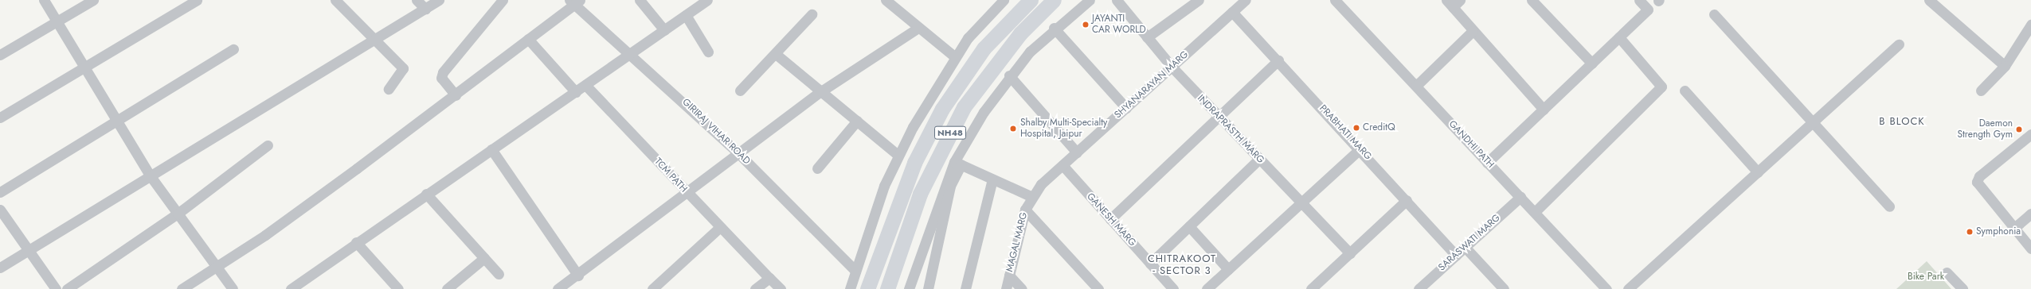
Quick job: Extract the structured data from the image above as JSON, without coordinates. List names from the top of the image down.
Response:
{
  "streets": {
    "highway": ["NH48"],
    "street": [
      "SHYANARAYAN MARG",
      "INDRAPRASTH MARG",
      "GIRIRAJ VIHAR ROAD",
      "PRABHATI MARG",
      "GANDHI PATH",
      "TCM PATH",
      "GANESH MARG",
      "MAGAL MARG",
      "SARASWATI MARG"
    ]
  },
  "crossings": [
    ["SHYANARAYAN MARG", "INDRAPRASTH MARG"],
    ["SHYANARAYAN MARG", "PRABHATI MARG"],
    ["SHYANARAYAN MARG", "GANESH MARG"],
    ["SHYANARAYAN MARG", "MAGAL MARG"],
    ["PRABHATI MARG", "SARASWATI MARG"],
    ["GANDHI PATH", "SARASWATI MARG"]
  ],
  "districts": ["B BLOCK", "CHITRAKOOT - SECTOR 3"],
  "parks": ["Bike Park"],
  "places": [
    "JAYANTI CAR WORLD",
    "CreditQ",
    "Shalby Multi-Specialty Hospital, Jaipur",
    "Daemon Strength Gym",
    "Symphonia"
  ]
}
